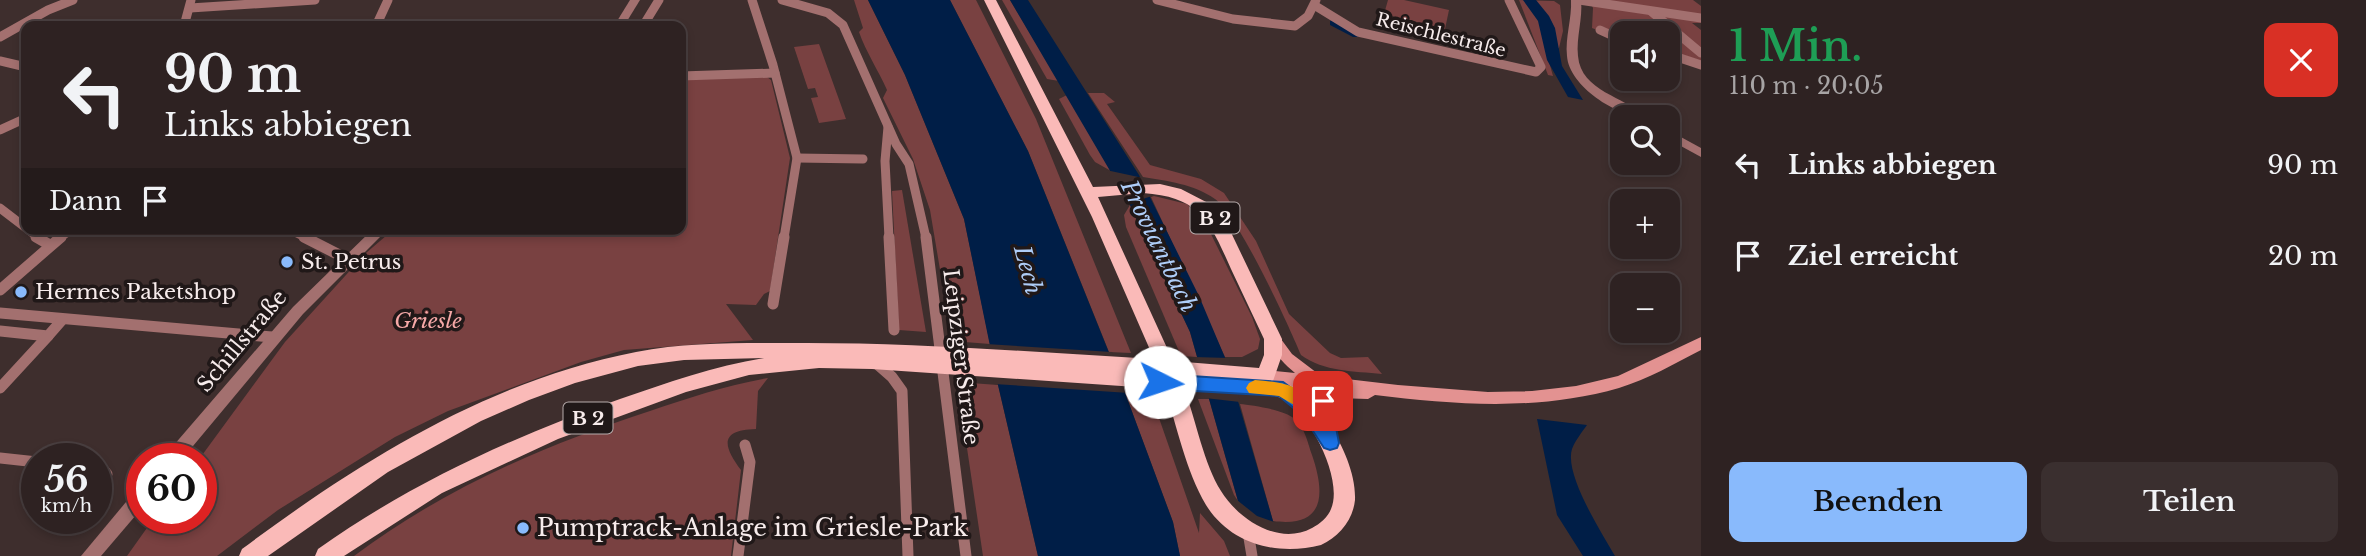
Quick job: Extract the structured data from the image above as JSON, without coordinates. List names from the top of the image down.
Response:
{
  "streets": {
    "main road": ["B 2"],
    "street": ["Reischlestraße", "Schillstraße", "Leipziger Straße"]
  },
  "water": ["Proviantbach", "Lech"],
  "parks": ["Griesle"],
  "places": ["St. Petrus", "Hermes Paketshop", "Pumptrack-Anlage im Griesle-Park"],
  "page": {
    "heading": ["1 Min.", "110 m · 20:05"],
    "map_buttons": ["+", "−"],
    "turn": ["90 m", "Links abbiegen"],
    "list": [
      {
        "name": "Links abbiegen",
        "value": "90 m"
      },
      {
        "name": "Ziel erreicht",
        "value": "20 m"
      }
    ],
    "then": "Dann",
    "speed": "56 km/h",
    "limit": "60",
    "buttons": ["Beenden", "Teilen"]
  }
}
